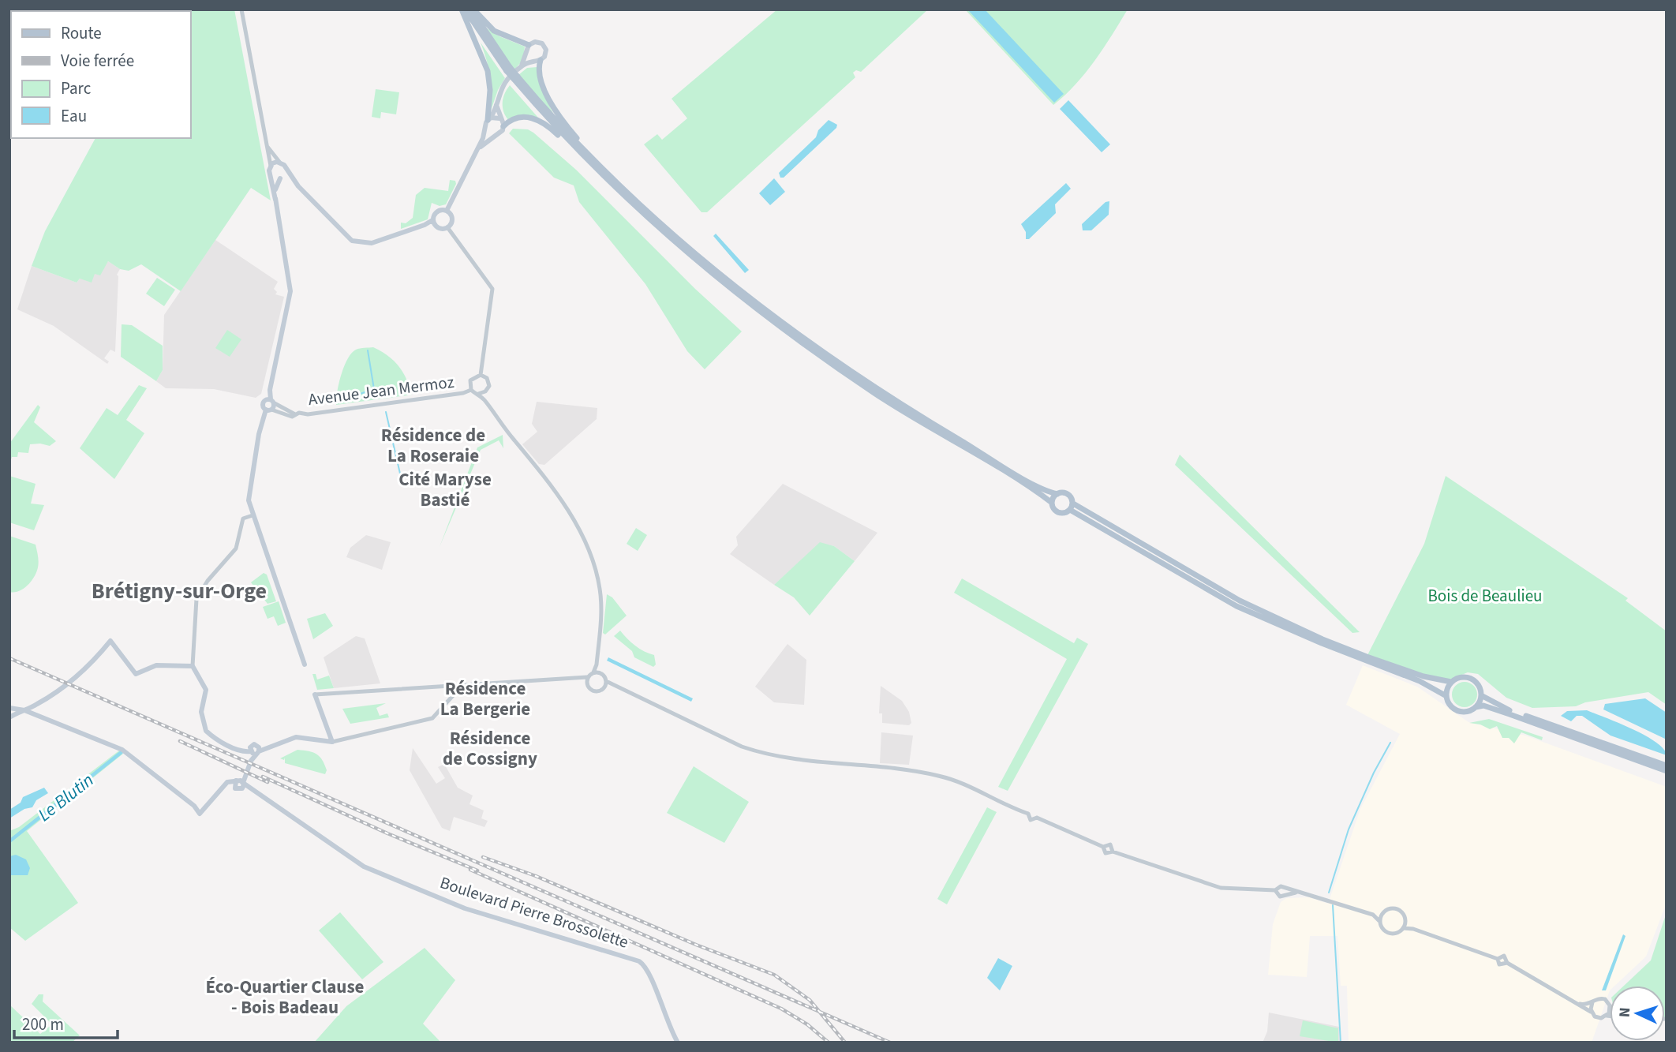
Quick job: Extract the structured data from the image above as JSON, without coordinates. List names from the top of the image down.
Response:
{
  "streets": {
    "main road": ["Boulevard Pierre Brossolette"],
    "street": ["Avenue Jean Mermoz"]
  },
  "districts": [
    "Résidence de La Roseraie",
    "Cité Maryse Bastié",
    "Brétigny-sur-Orge",
    "Résidence La Bergerie",
    "Résidence de Cossigny",
    "Éco-Quartier Clause - Bois Badeau"
  ],
  "water": ["Le Blutin"],
  "parks": ["Bois de Beaulieu"],
  "legend": [
    "Route",
    "Voie ferrée",
    "Parc",
    "Eau"
  ],
  "scale_bar": "200 m",
  "north": "left"
}
